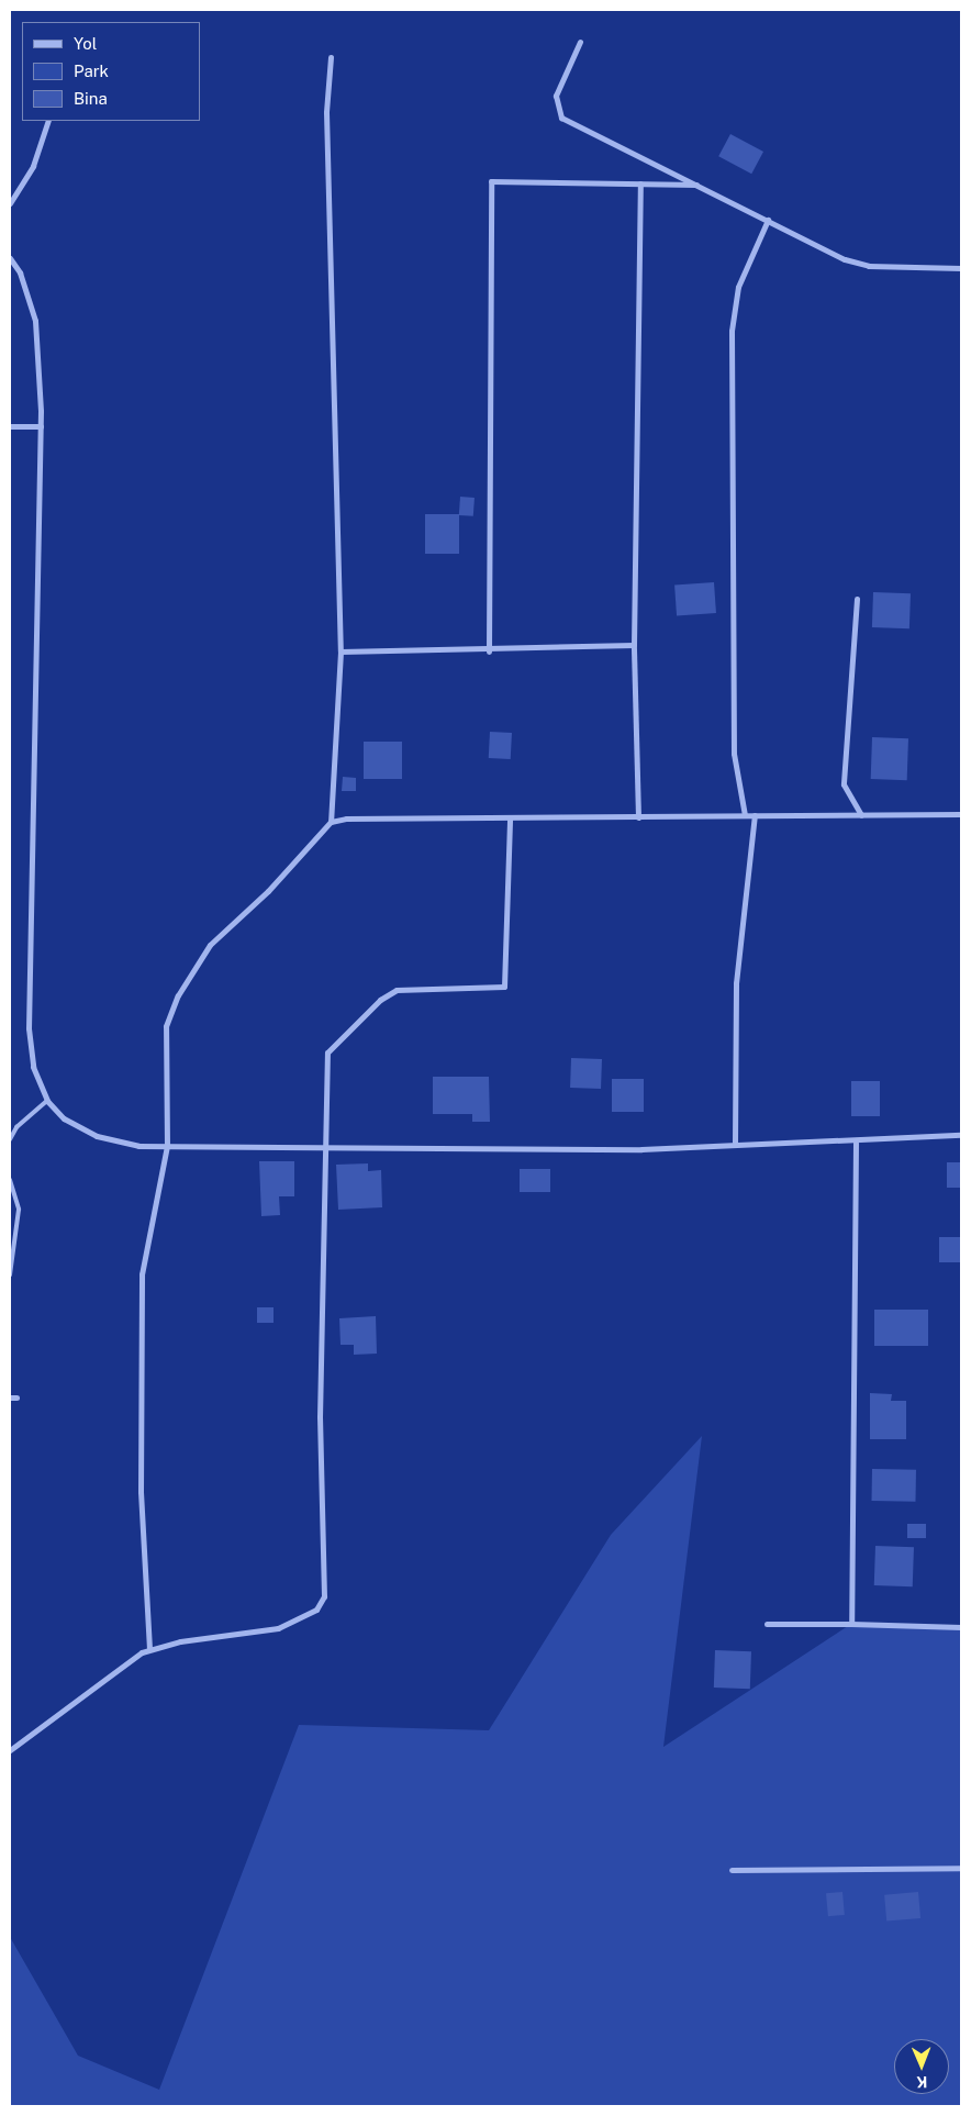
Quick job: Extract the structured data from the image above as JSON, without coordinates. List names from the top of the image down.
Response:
{
  "legend": ["Yol", "Park", "Bina"],
  "north": "bottom"
}
